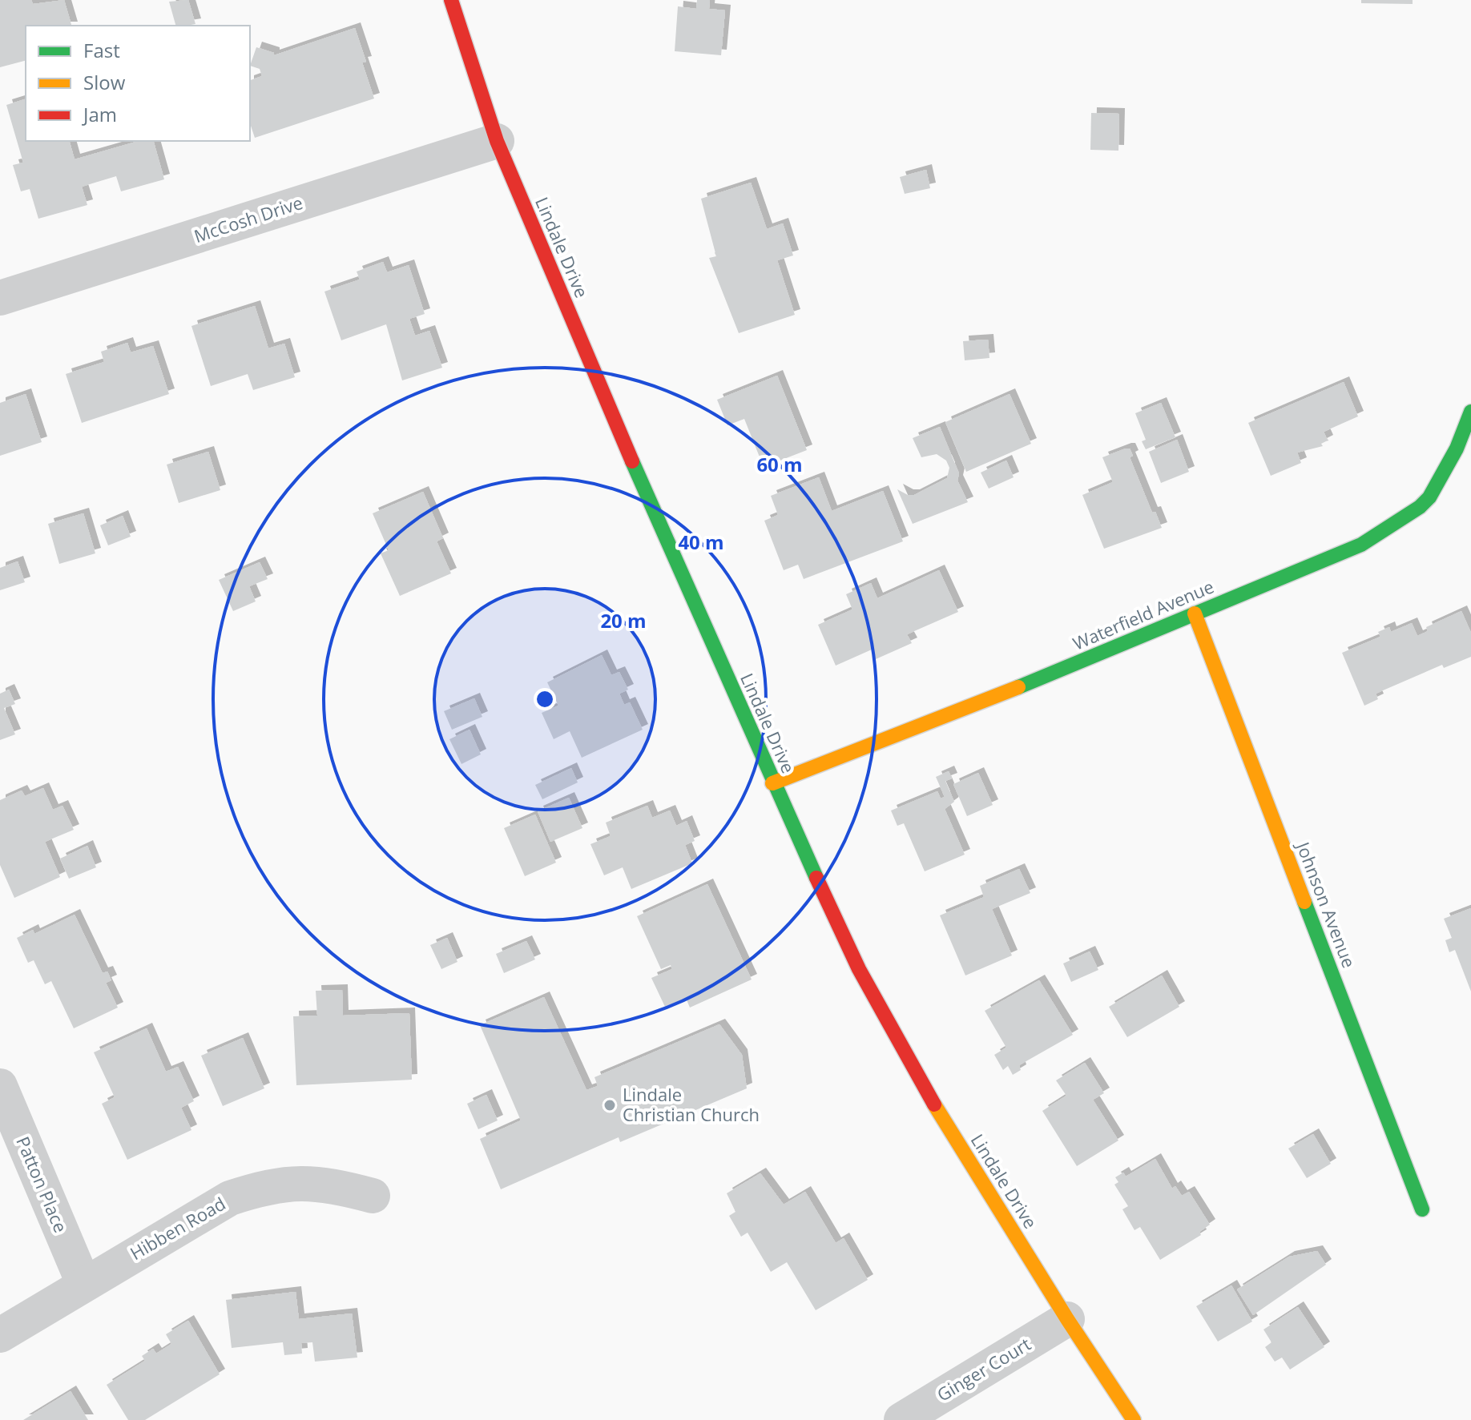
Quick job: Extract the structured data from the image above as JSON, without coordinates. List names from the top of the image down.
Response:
{
  "streets": {
    "street": [
      "McCosh Drive",
      "Lindale Drive",
      "Waterfield Avenue",
      "Johnson Avenue",
      "Patton Place",
      "Hibben Road",
      "Ginger Court"
    ]
  },
  "crossings": [
    ["McCosh Drive", "Lindale Drive"],
    ["Lindale Drive", "Waterfield Avenue"],
    ["Lindale Drive", "Ginger Court"],
    ["Waterfield Avenue", "Johnson Avenue"],
    ["Patton Place", "Hibben Road"]
  ],
  "places": ["Lindale Christian Church"],
  "legend": ["Fast", "Slow", "Jam"],
  "rings": ["60 m", "40 m", "20 m"]
}
